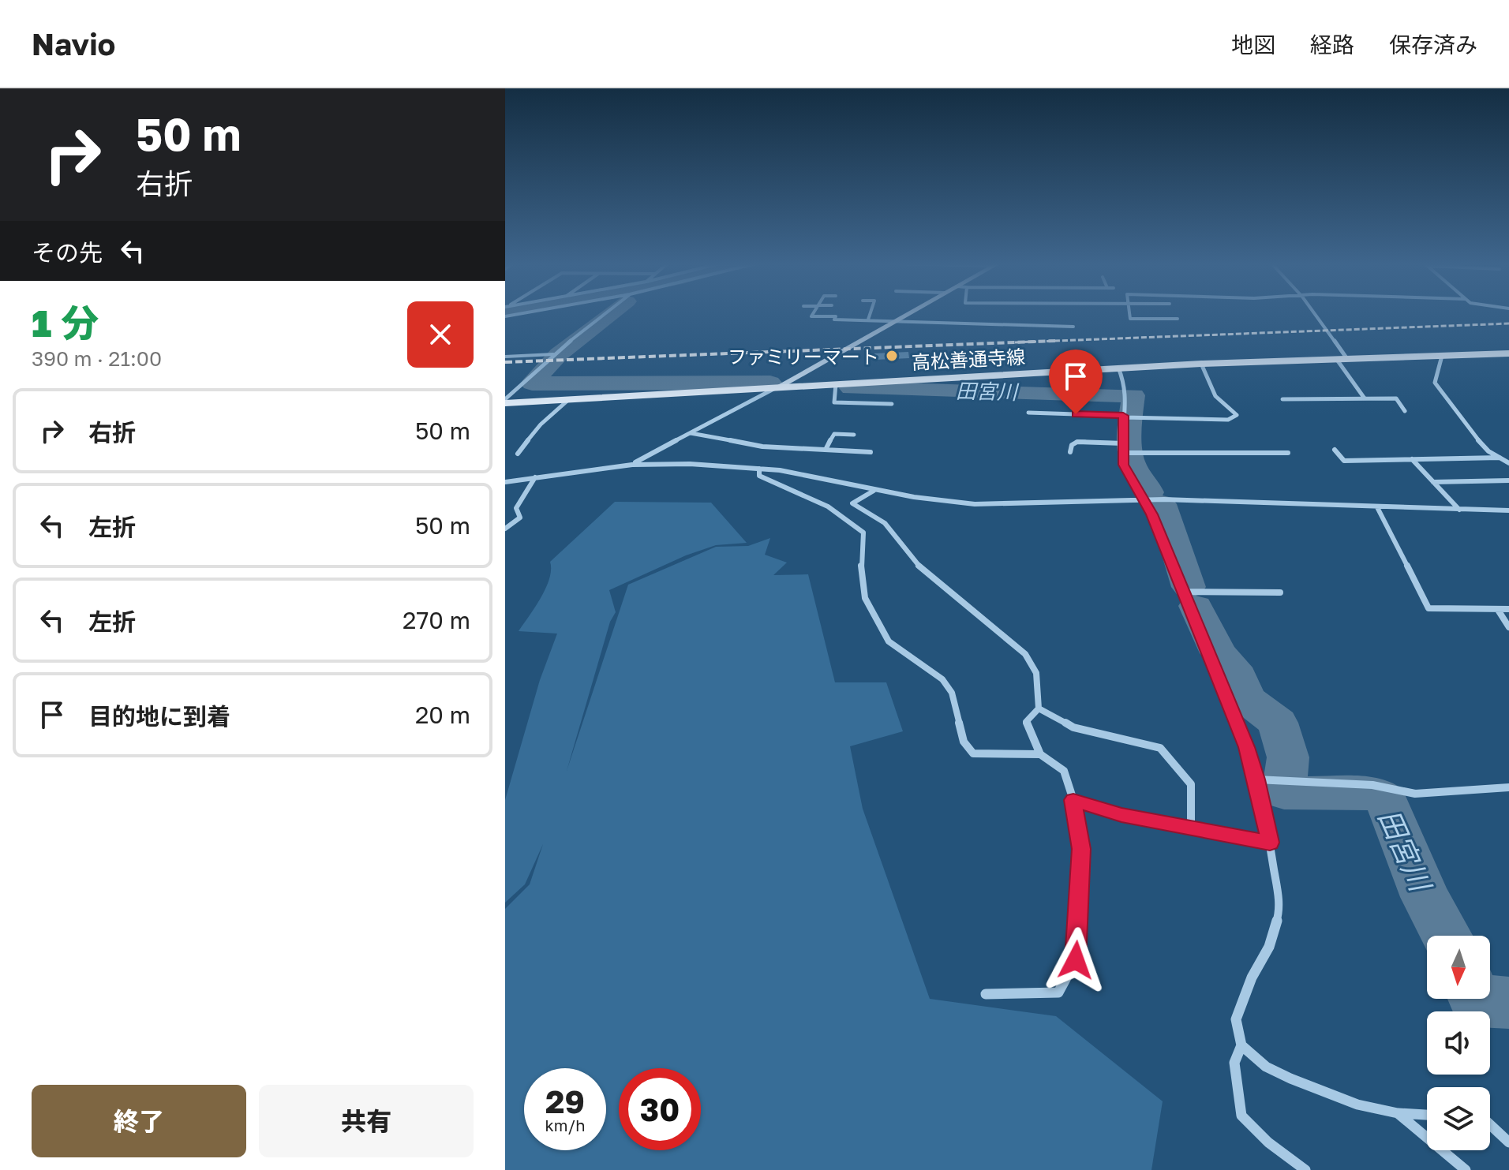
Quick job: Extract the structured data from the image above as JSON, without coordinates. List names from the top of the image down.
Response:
{
  "streets": {
    "main road": ["高松善通寺線"]
  },
  "water": ["田宮川"],
  "places": ["ファミリーマート"],
  "north": "bottom",
  "page": {
    "header": "Navio",
    "nav": ["地図", "経路", "保存済み"],
    "turn": ["50 m", "右折"],
    "then": "その先",
    "heading": ["1 分", "390 m · 21:00"],
    "list": [
      {
        "name": "右折",
        "value": "50 m"
      },
      {
        "name": "左折",
        "value": "50 m"
      },
      {
        "name": "左折",
        "value": "270 m"
      },
      {
        "name": "目的地に到着",
        "value": "20 m"
      }
    ],
    "speed": "29 km/h",
    "limit": "30",
    "buttons": ["終了", "共有"]
  }
}
